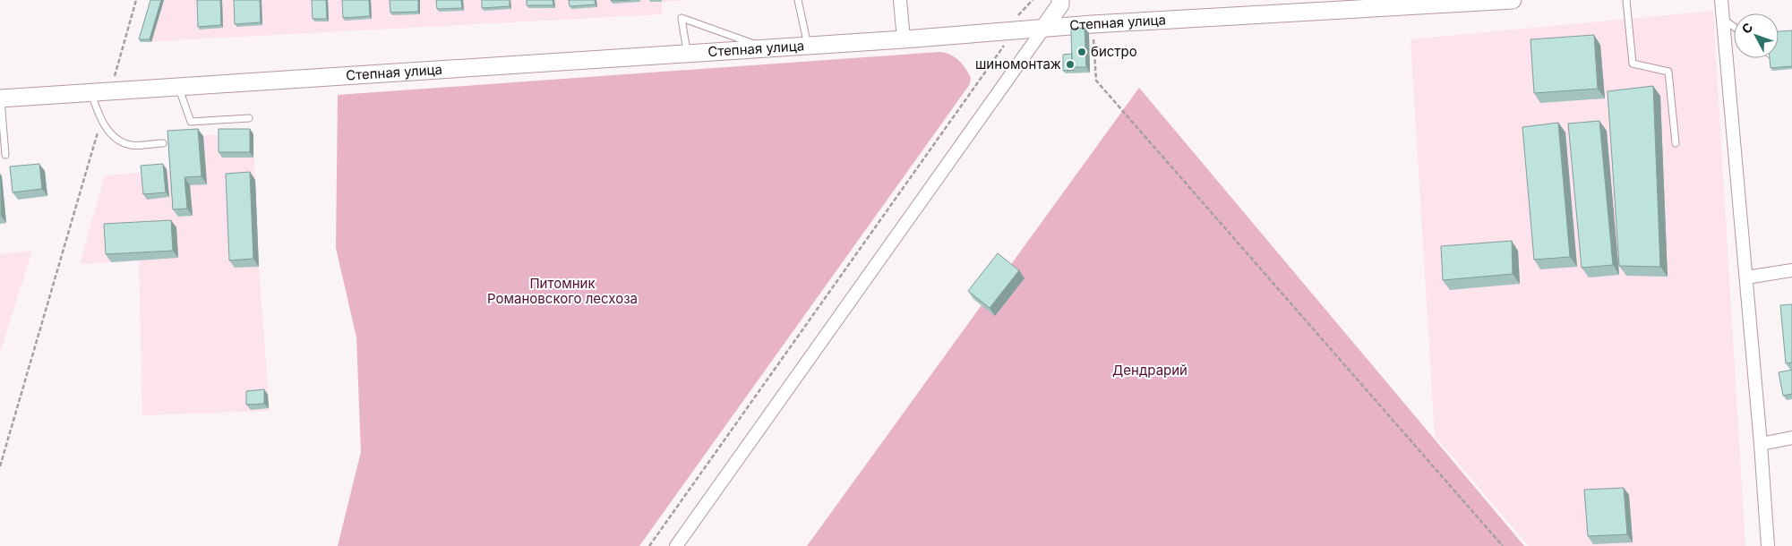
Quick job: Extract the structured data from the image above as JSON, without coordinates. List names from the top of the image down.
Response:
{
  "streets": {
    "main road": ["Степная улица"]
  },
  "parks": ["Питомник Романовского лесхоза", "Дендрарий"],
  "places": ["бистро", "шиномонтаж"],
  "north": "top left"
}
